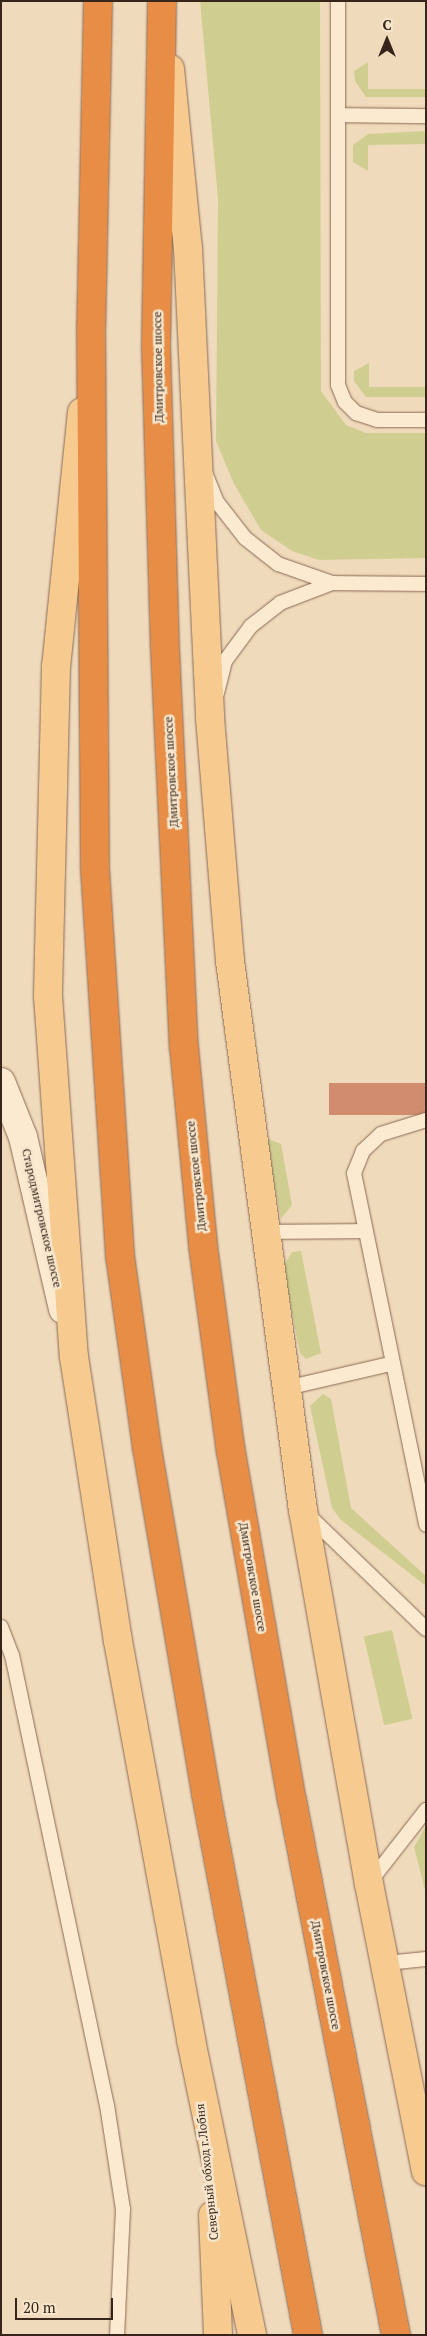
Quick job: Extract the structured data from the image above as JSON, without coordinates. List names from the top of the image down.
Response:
{
  "streets": {
    "highway": ["Дмитровское шоссе"],
    "main road": ["Северный обход г.Лобня"],
    "street": ["Стародмитровское шоссе"]
  },
  "scale_bar": "20 m",
  "north": "top"
}
